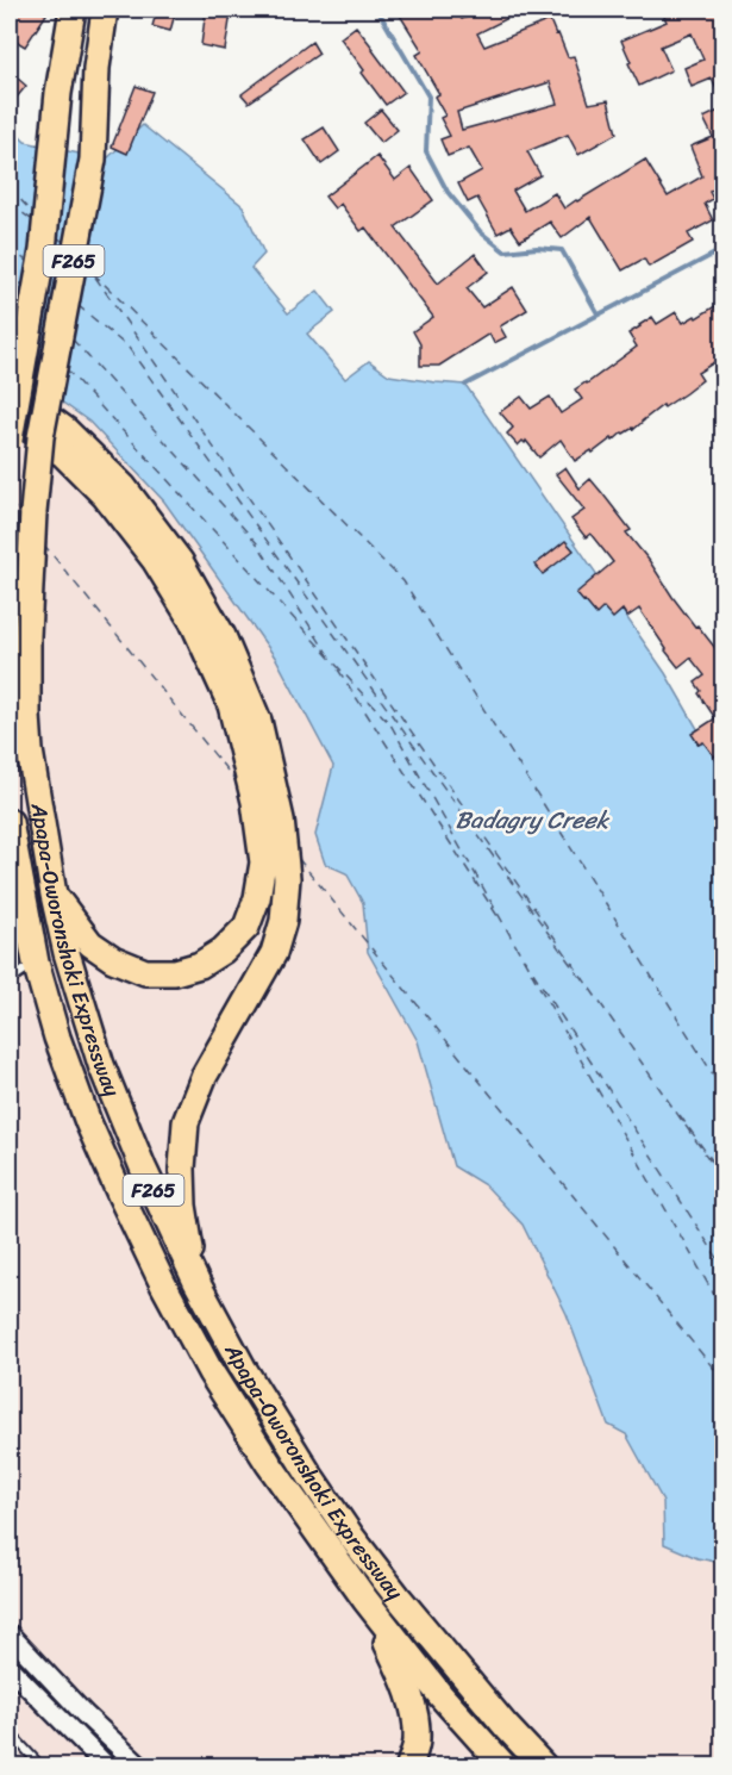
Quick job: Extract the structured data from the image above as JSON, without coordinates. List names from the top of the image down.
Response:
{
  "streets": {
    "highway": ["F265", "Apapa-Oworonshoki Expressway"]
  },
  "water": ["Badagry Creek"]
}
